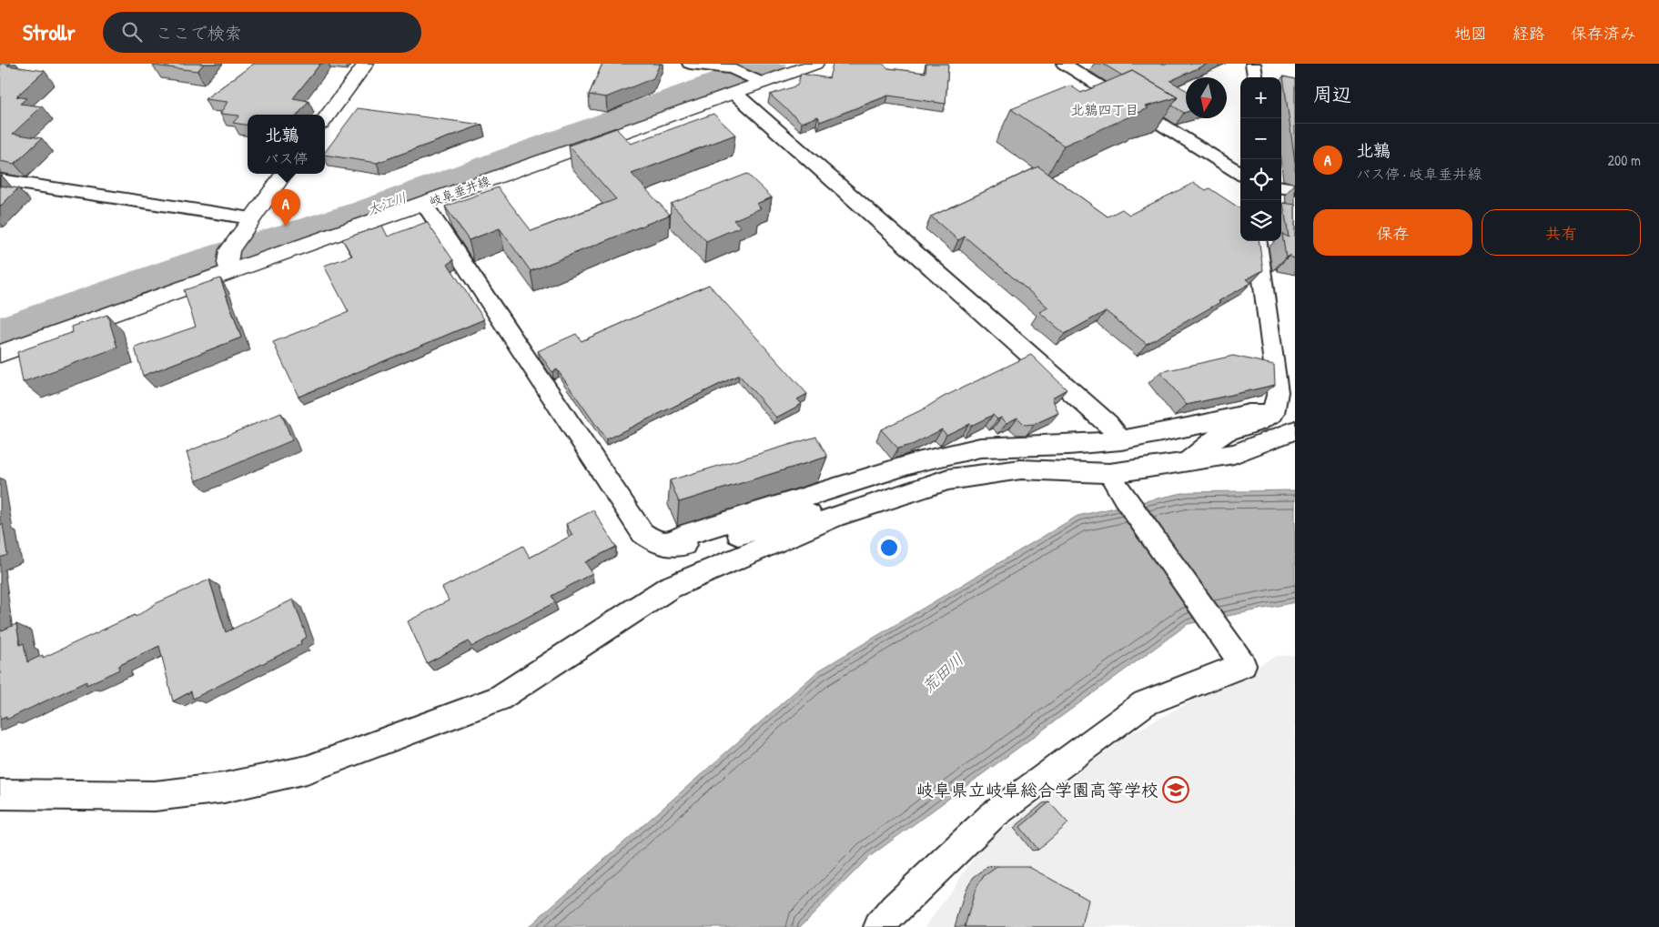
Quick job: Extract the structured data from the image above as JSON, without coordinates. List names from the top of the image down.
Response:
{
  "streets": {
    "main road": ["岐阜垂井線"]
  },
  "districts": ["北鶉四丁目"],
  "water": ["大江川", "荒田川"],
  "places": {
    "school or university": ["岐阜県立岐阜総合学園高等学校"]
  },
  "north": "bottom",
  "page": {
    "header": "Strollr",
    "search": "ここで検索",
    "nav": ["地図", "経路", "保存済み"],
    "heading": "周辺",
    "map_buttons": ["+", "−"],
    "popup": ["北鶉", "バス停"],
    "list": [
      {
        "mark": "A",
        "name": "北鶉",
        "note": "バス停 · 岐阜垂井線",
        "value": "200 m"
      }
    ],
    "pins": "A",
    "buttons": ["保存", "共有"]
  }
}
